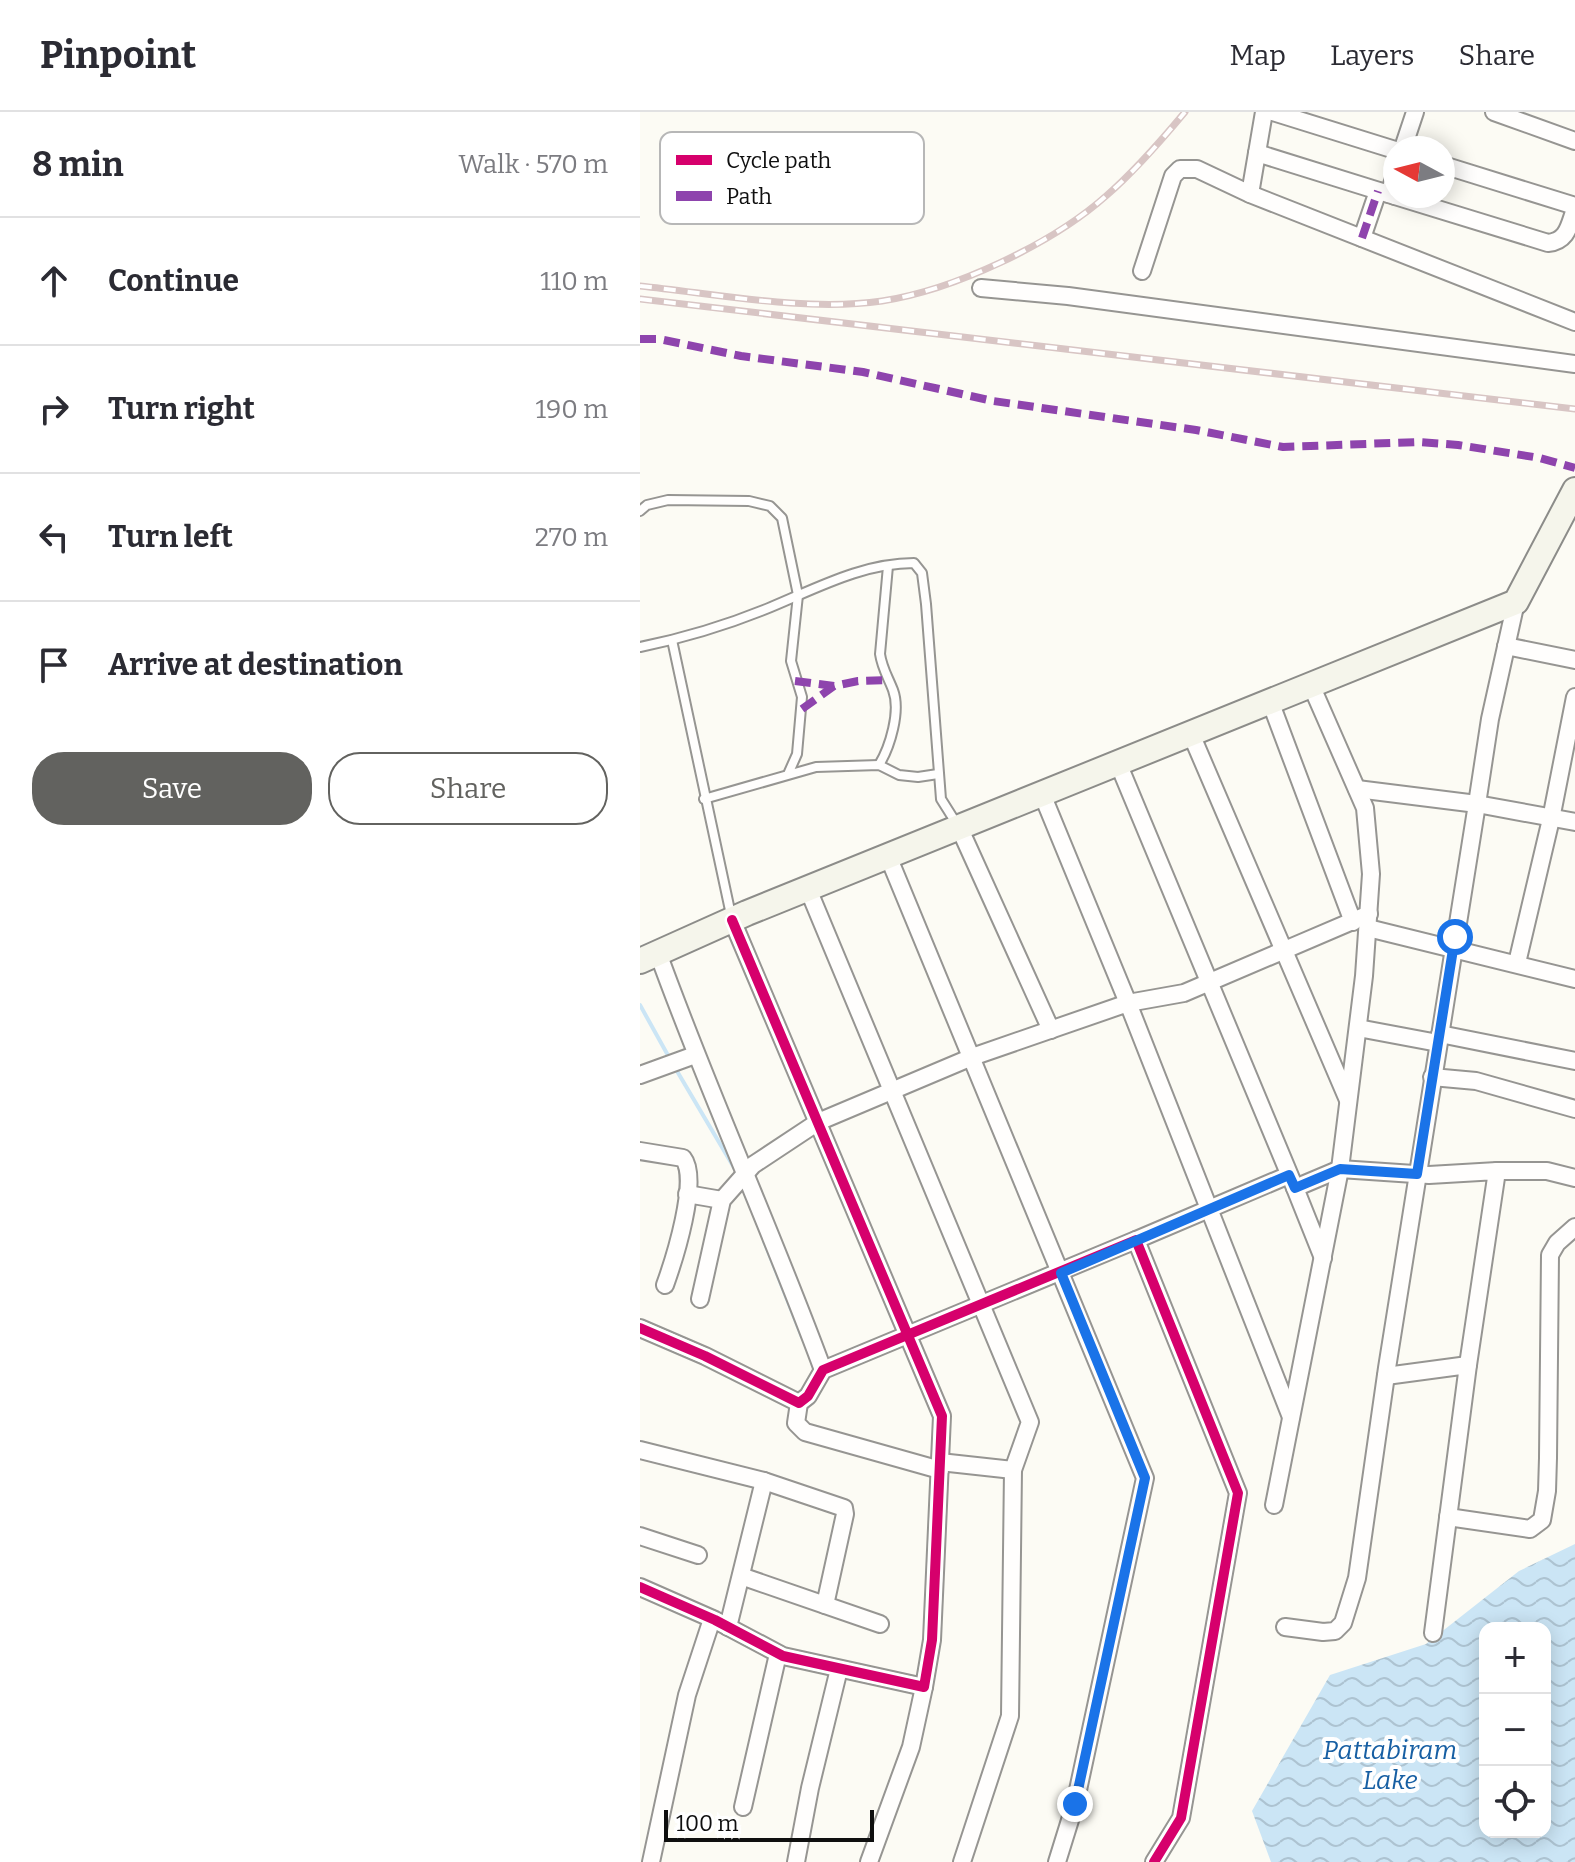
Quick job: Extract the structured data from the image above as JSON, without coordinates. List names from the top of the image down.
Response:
{
  "water": ["Pattabiram Lake"],
  "legend": ["Cycle path", "Path"],
  "scale_bar": "100 m",
  "north": "left",
  "page": {
    "header": "Pinpoint",
    "nav": ["Map", "Layers", "Share"],
    "heading": ["8 min", "Walk · 570 m"],
    "list": [
      ["Continue", "110 m"],
      ["Turn right", "190 m"],
      ["Turn left", "270 m"],
      "Arrive at destination"
    ],
    "buttons": ["Save", "Share"],
    "map_buttons": ["+", "−"],
    "scale": "100 m"
  }
}
